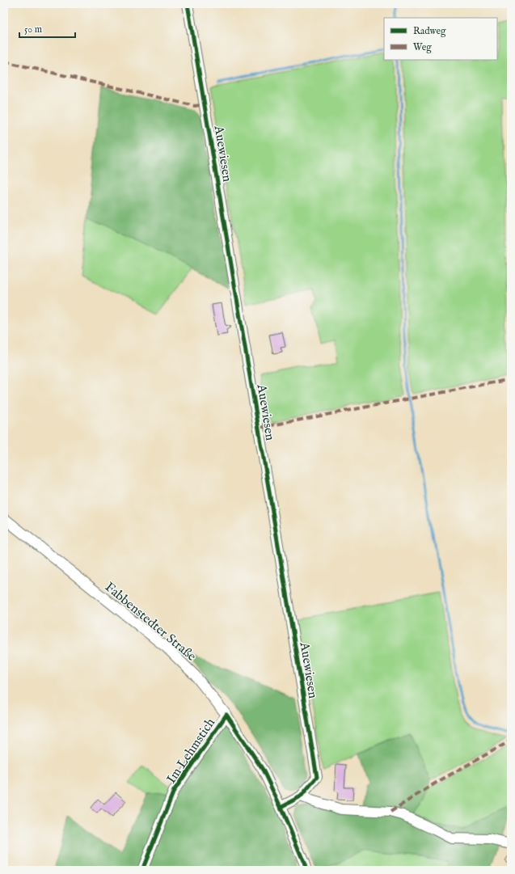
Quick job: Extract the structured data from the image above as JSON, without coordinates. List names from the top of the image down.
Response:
{
  "streets": {
    "street": ["Auewiesen", "Fabbenstedter Straße", "Im Lehmstich"]
  },
  "crossings": [
    ["Auewiesen", "Fabbenstedter Straße"],
    ["Fabbenstedter Straße", "Im Lehmstich"]
  ],
  "legend": ["Radweg", "Weg"],
  "scale_bar": "50 m"
}
